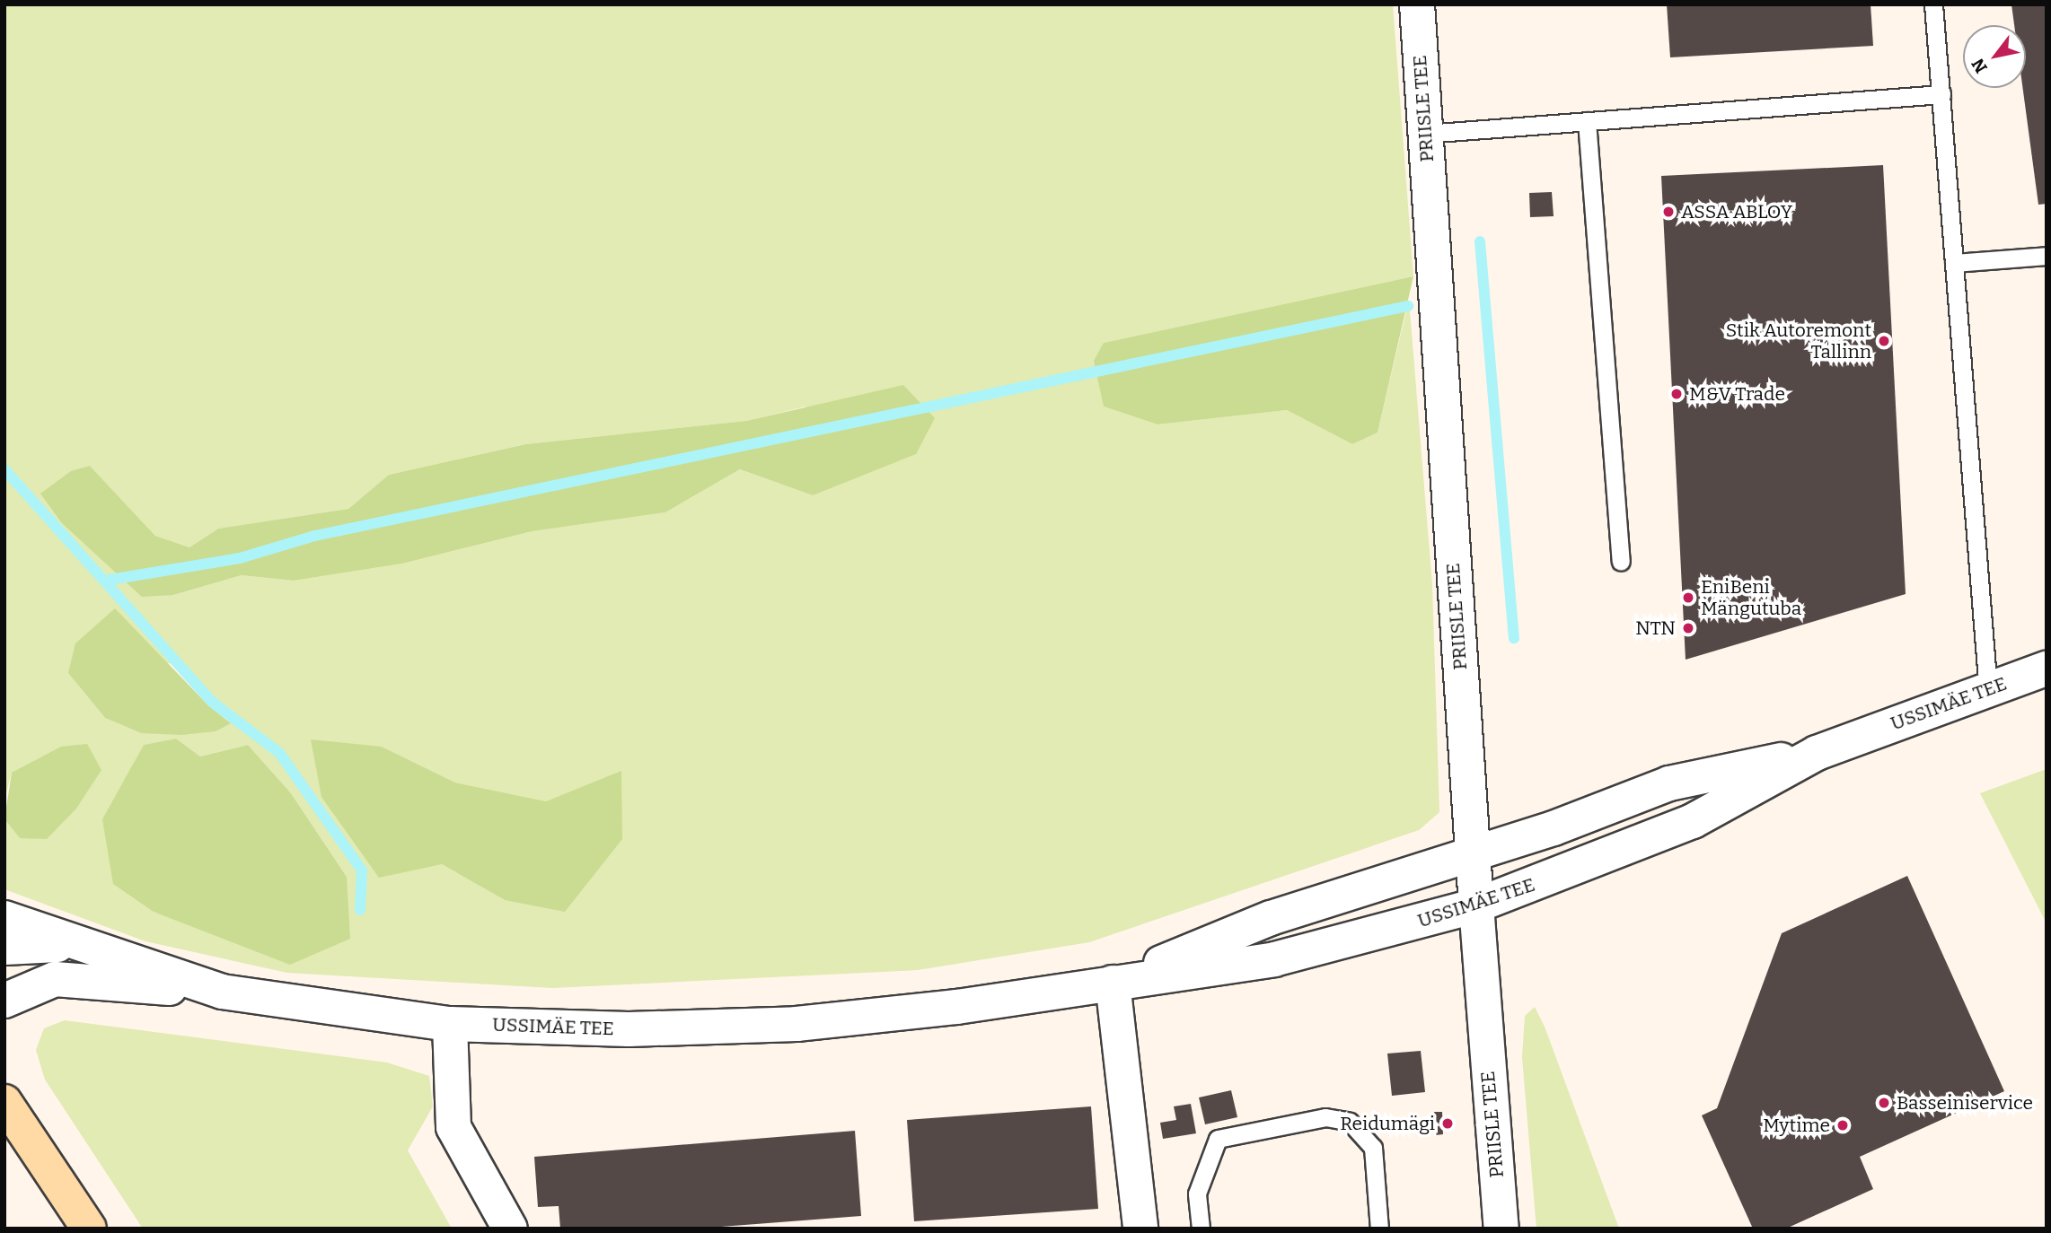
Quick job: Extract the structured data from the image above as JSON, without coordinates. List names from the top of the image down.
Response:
{
  "streets": {
    "street": ["PRIISLE TEE", "USSIMÄE TEE"]
  },
  "crossings": [
    ["PRIISLE TEE", "USSIMÄE TEE"]
  ],
  "places": [
    "ASSA ABLOY",
    "Stik Autoremont Tallinn",
    "M&V Trade",
    "EniBeni Mängutuba",
    "NTN",
    "Basseiniservice",
    "Reidumägi",
    "Mytime"
  ],
  "north": "bottom left"
}
